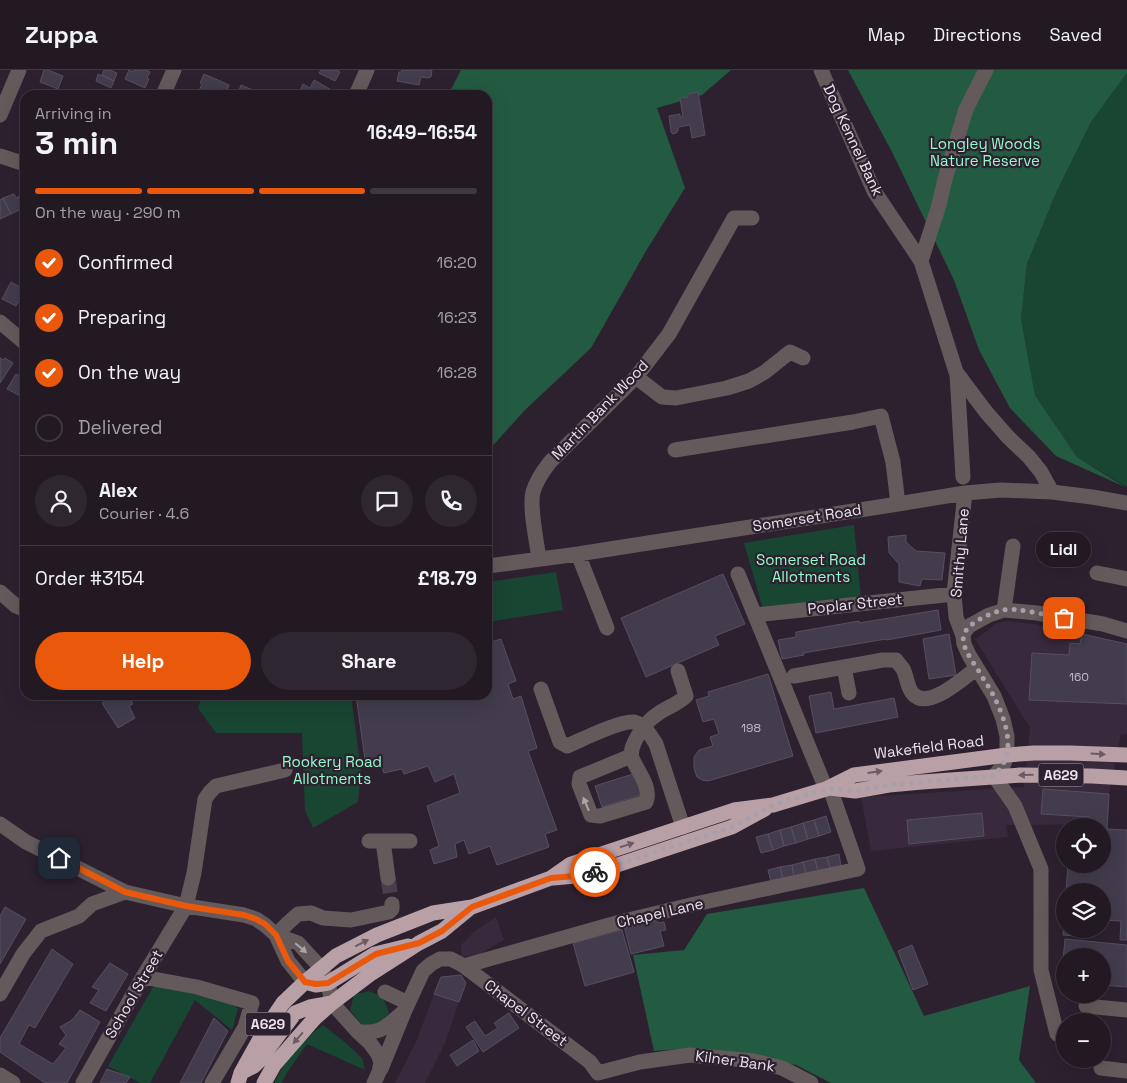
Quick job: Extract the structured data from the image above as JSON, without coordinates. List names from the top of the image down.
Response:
{
  "streets": {
    "highway": ["Wakefield Road", "A629"],
    "street": [
      "Dog Kennel Bank",
      "Martin Bank Wood",
      "Somerset Road",
      "Smithy Lane",
      "Poplar Street",
      "Chapel Lane",
      "School Street",
      "Chapel Street",
      "Kilner Bank"
    ]
  },
  "crossings": [
    ["Dog Kennel Bank", "Somerset Road"],
    ["Martin Bank Wood", "Somerset Road"],
    ["Somerset Road", "Smithy Lane"],
    ["Smithy Lane", "Poplar Street"],
    ["Smithy Lane", "Wakefield Road"],
    ["Wakefield Road", "Chapel Lane"],
    ["Chapel Lane", "Chapel Street"],
    ["Chapel Street", "Kilner Bank"]
  ],
  "parks": ["Longley Woods Nature Reserve", "Somerset Road Allotments", "Rookery Road Allotments"],
  "places": ["Lidl"],
  "house_numbers": ["160", "198"],
  "page": {
    "header": "Zuppa",
    "nav": ["Map", "Directions", "Saved"],
    "heading": ["3 min", "Arriving in", "16:49–16:54"],
    "panel": [
      "Alex",
      "Courier · 4.6",
      "Order #3154",
      "£18.79"
    ],
    "bar": "On the way · 290 m",
    "list": [
      ["Confirmed", "16:20"],
      ["Preparing", "16:23"],
      ["On the way", "16:28"],
      "Delivered"
    ],
    "bubble": "Lidl",
    "buttons": ["Help", "Share"],
    "map_buttons": ["+", "−"]
  }
}
